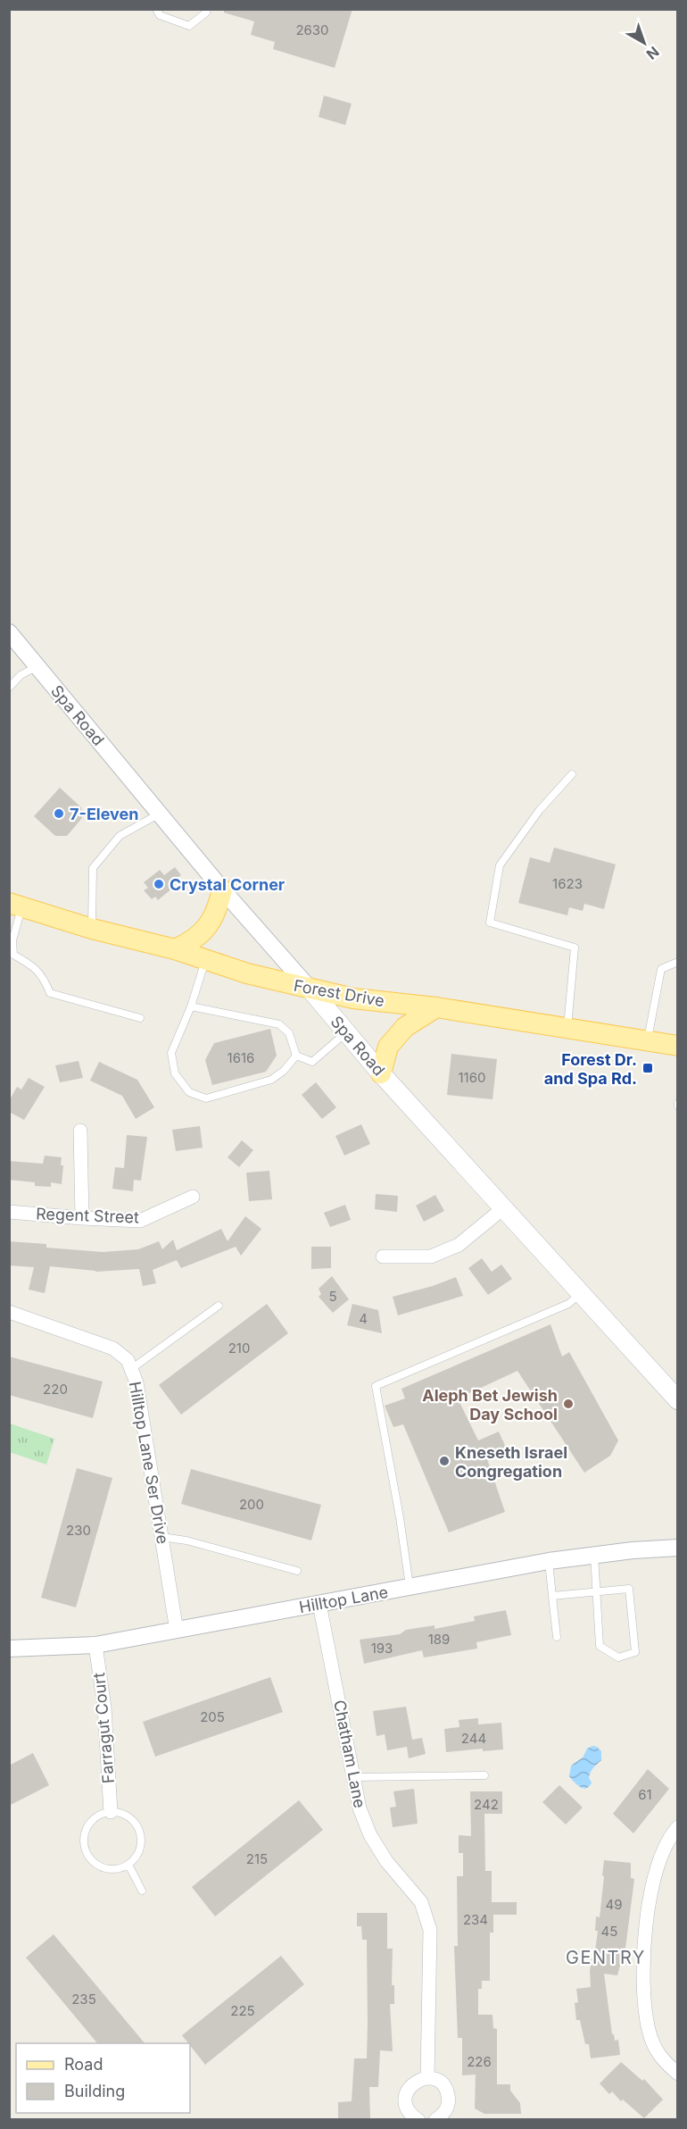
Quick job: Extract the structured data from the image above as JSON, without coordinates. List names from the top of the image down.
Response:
{
  "streets": {
    "main road": ["Spa Road", "Forest Drive"],
    "street": [
      "Regent Street",
      "Hilltop Lane Ser Drive",
      "Hilltop Lane",
      "Farragut Court",
      "Chatham Lane"
    ]
  },
  "crossings": [
    ["Spa Road", "Forest Drive"],
    ["Hilltop Lane Ser Drive", "Hilltop Lane"],
    ["Hilltop Lane", "Farragut Court"],
    ["Hilltop Lane", "Chatham Lane"]
  ],
  "districts": ["GENTRY"],
  "places": {
    "other": [
      "7-Eleven",
      "Crystal Corner",
      "Aleph Bet Jewish Day School",
      "Kneseth Israel Congregation"
    ],
    "transit": ["Forest Dr. and Spa Rd."]
  },
  "house_numbers": [
    "2630",
    "1623",
    "1616",
    "1160",
    "5",
    "4",
    "210",
    "220",
    "200",
    "230",
    "189",
    "193",
    "205",
    "244",
    "61",
    "242",
    "215",
    "49",
    "234",
    "45",
    "235",
    "225",
    "226"
  ],
  "legend": ["Road", "Building"],
  "north": "bottom right"
}
